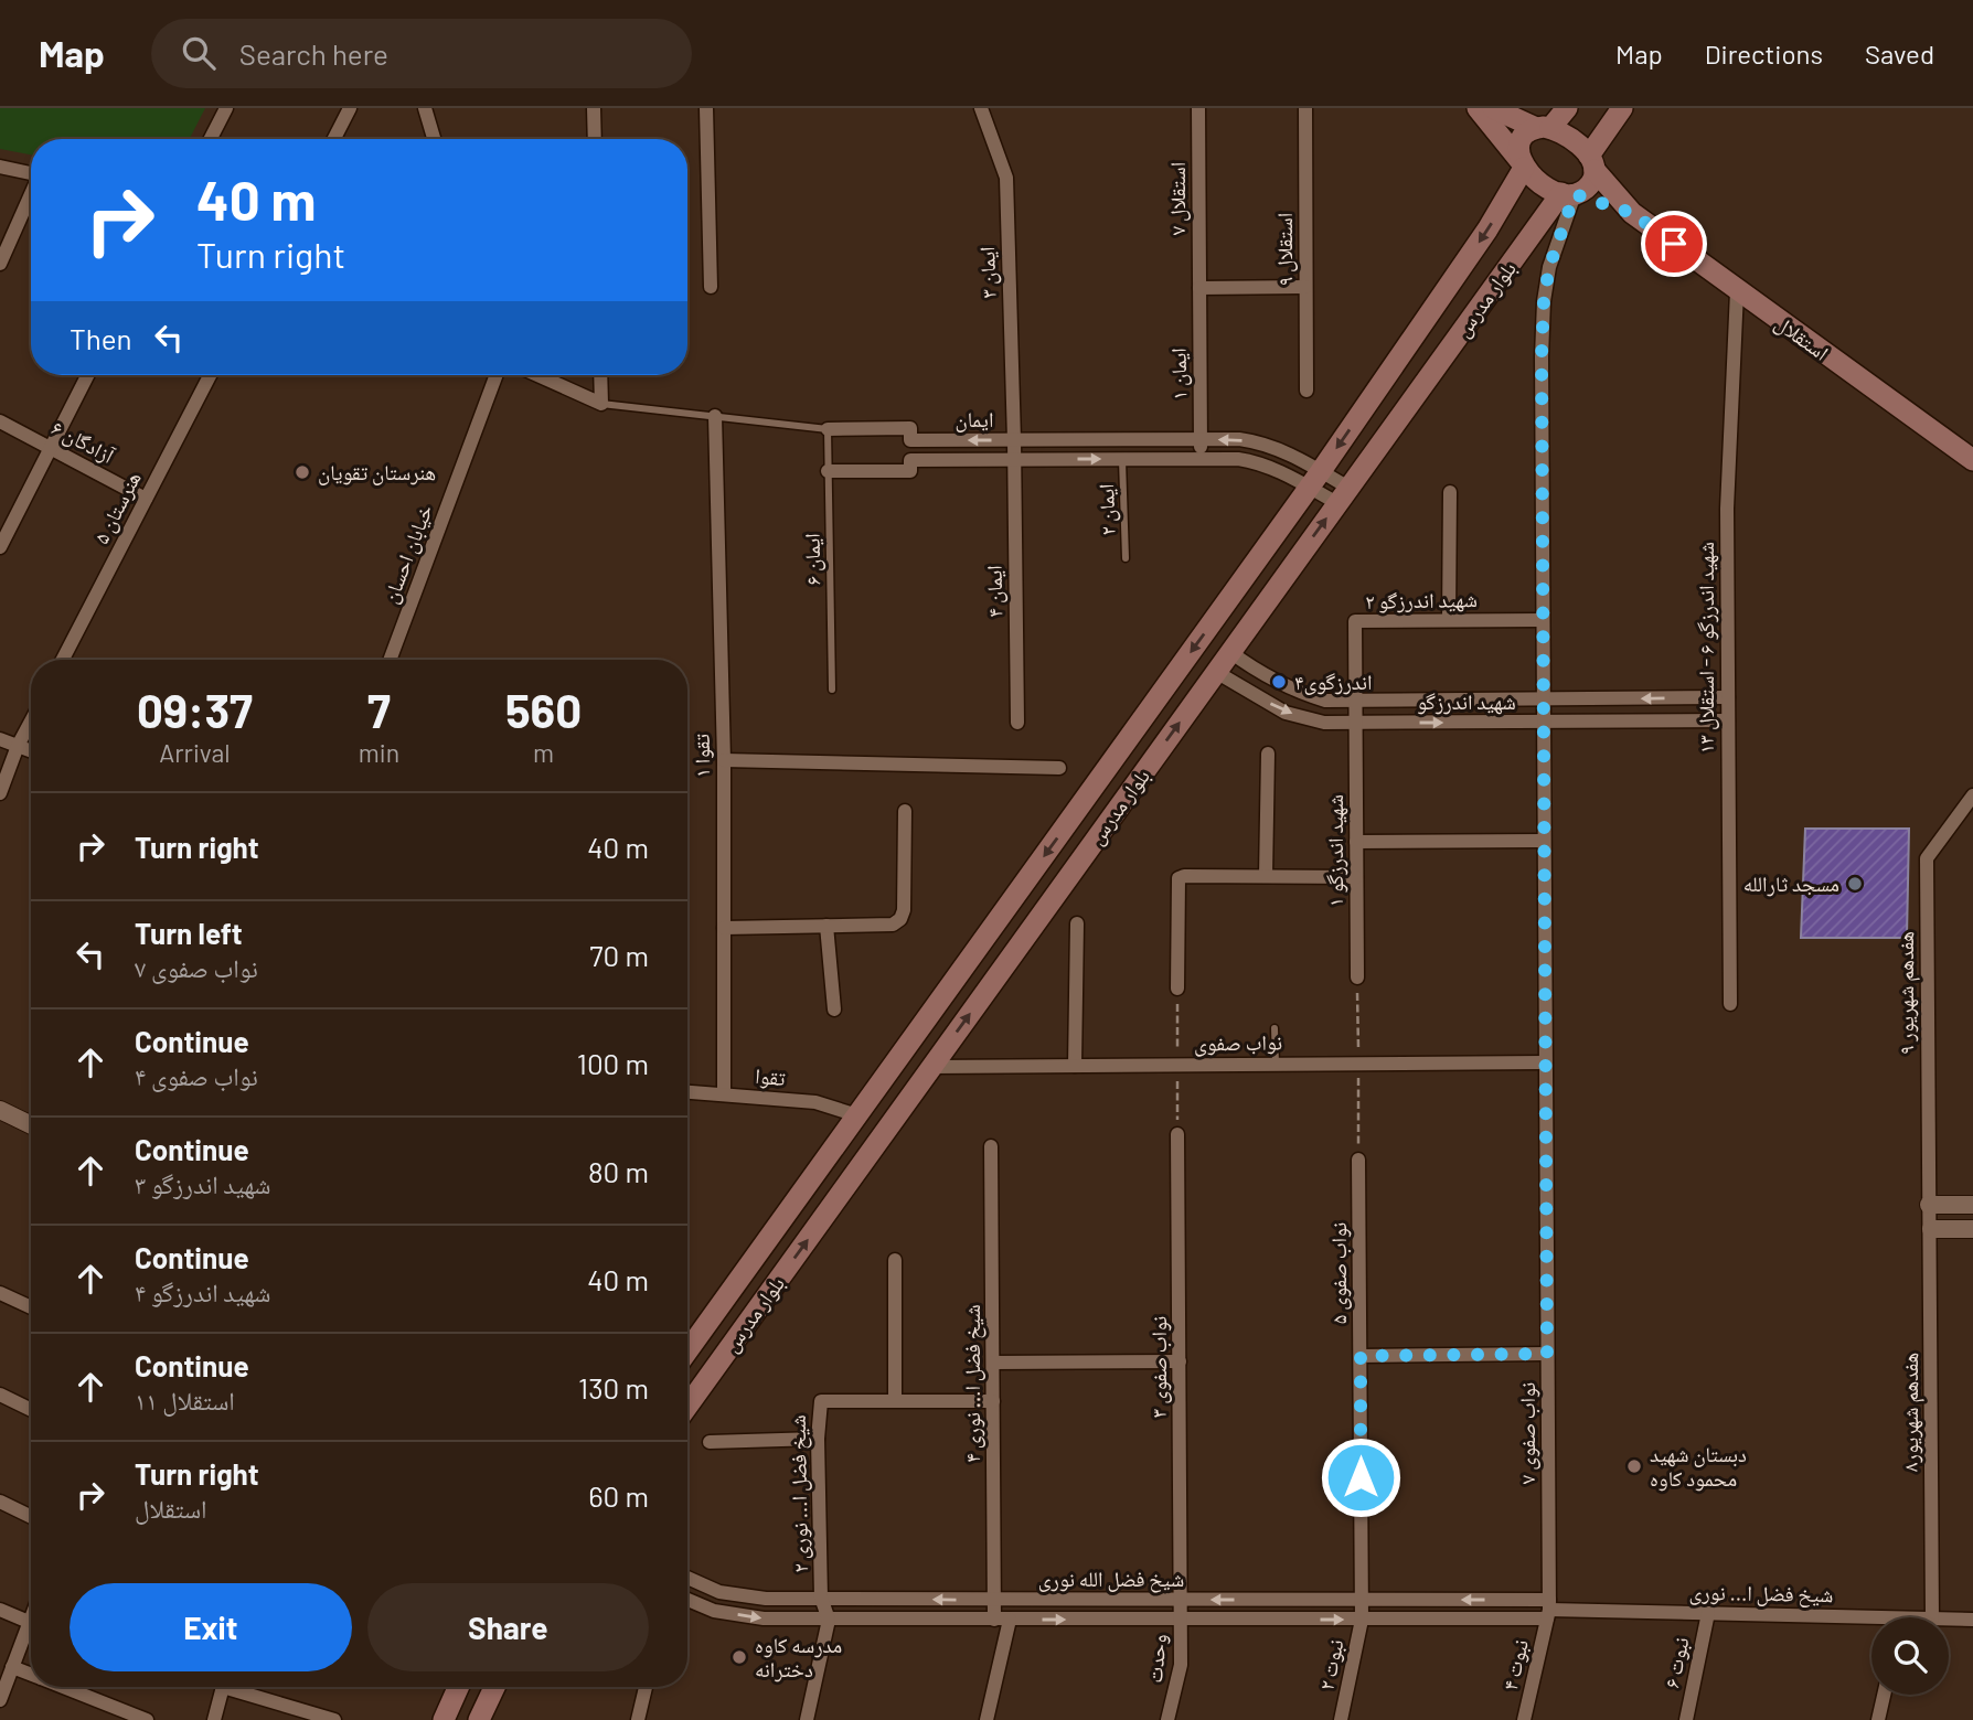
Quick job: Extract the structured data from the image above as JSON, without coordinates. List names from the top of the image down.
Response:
{
  "streets": {
    "main road": ["بلوار مدرس", "استقلال"],
    "street": [
      "استقلال ۷",
      "استقلال ۹",
      "ایمان ۳",
      "ایمان ۱",
      "ایمان",
      "آزادگان ۶",
      "هنرستان ۵",
      "خیابان احسان",
      "ایمان ۴",
      "شهید اندرزگو ۲",
      "شهید اندرزگو ۶ - استقلال ۱۳",
      "شهید اندرزگو",
      "تقوا ۱",
      "شهید اندرزگو ۱",
      "هفدهم شهریور ۹",
      "نواب صفوی",
      "تقوا",
      "نواب صفوی ۵",
      "نواب صفوی ۳",
      "شیخ فضل ا... نوری ۴",
      "هفدهم شهریور۸",
      "نواب صفوی ۷",
      "شیخ فضل ا... نوری ۲",
      "شیخ فضل الله نوری",
      "شیخ فضل ا... نوری",
      "وحدت",
      "نبوت ۶",
      "نبوت ۲",
      "نبوت ۴"
    ],
    "lane": ["ایمان ۲", "ایمان ۶"]
  },
  "crossings": [
    ["استقلال ۷", "ایمان ۱"],
    ["ایمان ۳", "ایمان"],
    ["ایمان ۳", "ایمان ۴"],
    ["بلوار مدرس", "استقلال"],
    ["بلوار مدرس", "ایمان"],
    ["بلوار مدرس", "شهید اندرزگو"],
    ["بلوار مدرس", "نواب صفوی"],
    ["بلوار مدرس", "تقوا"],
    ["بلوار مدرس", "نواب صفوی ۷"],
    ["استقلال", "شهید اندرزگو ۶ - استقلال ۱۳"],
    ["استقلال", "نواب صفوی ۷"],
    ["ایمان ۱", "ایمان"],
    ["ایمان", "ایمان ۲"],
    ["ایمان", "ایمان ۶"],
    ["ایمان", "ایمان ۴"],
    ["ایمان", "تقوا ۱"],
    ["آزادگان ۶", "هنرستان ۵"],
    ["شهید اندرزگو ۲", "شهید اندرزگو"],
    ["شهید اندرزگو ۲", "شهید اندرزگو ۱"],
    ["شهید اندرزگو ۲", "نواب صفوی ۷"],
    ["شهید اندرزگو ۶ - استقلال ۱۳", "شهید اندرزگو"],
    ["شهید اندرزگو", "شهید اندرزگو ۱"],
    ["شهید اندرزگو", "نواب صفوی ۷"],
    ["تقوا ۱", "تقوا"],
    ["هفدهم شهریور ۹", "هفدهم شهریور۸"],
    ["نواب صفوی", "نواب صفوی ۷"],
    ["نواب صفوی ۵", "شیخ فضل الله نوری"],
    ["نواب صفوی ۵", "نبوت ۲"],
    ["نواب صفوی ۳", "شیخ فضل الله نوری"],
    ["نواب صفوی ۳", "وحدت"],
    ["شیخ فضل ا... نوری ۴", "شیخ فضل ا... نوری ۲"],
    ["شیخ فضل ا... نوری ۴", "شیخ فضل الله نوری"],
    ["نواب صفوی ۷", "شیخ فضل الله نوری"],
    ["نواب صفوی ۷", "شیخ فضل ا... نوری"],
    ["نواب صفوی ۷", "نبوت ۴"],
    ["شیخ فضل ا... نوری ۲", "شیخ فضل الله نوری"],
    ["شیخ فضل الله نوری", "شیخ فضل ا... نوری"],
    ["شیخ فضل الله نوری", "وحدت"],
    ["شیخ فضل الله نوری", "نبوت ۲"],
    ["شیخ فضل الله نوری", "نبوت ۴"],
    ["شیخ فضل ا... نوری", "نبوت ۶"],
    ["شیخ فضل ا... نوری", "نبوت ۴"]
  ],
  "places": [
    "هنرستان تقویان",
    "اندرزگوی۴",
    "مسجد ثارالله",
    "دبستان شهید محمود کاوه",
    "مدرسه کاوه دخترانه"
  ],
  "page": {
    "header": "Map",
    "search": "Search here",
    "nav": ["Map", "Directions", "Saved"],
    "turn": ["40 m", "Turn right"],
    "then": "Then",
    "eta": [
      "09:37",
      "Arrival",
      "7",
      "min",
      "560",
      "m"
    ],
    "list": [
      {
        "name": "Turn right",
        "value": "40 m"
      },
      {
        "name": "Turn left",
        "note": "نواب صفوی ۷",
        "value": "70 m"
      },
      {
        "name": "Continue",
        "note": "نواب صفوی ۴",
        "value": "100 m"
      },
      {
        "name": "Continue",
        "note": "شهید اندرزگو ۳",
        "value": "80 m"
      },
      {
        "name": "Continue",
        "note": "شهید اندرزگو ۴",
        "value": "40 m"
      },
      {
        "name": "Continue",
        "note": "استقلال ۱۱",
        "value": "130 m"
      },
      {
        "name": "Turn right",
        "note": "استقلال",
        "value": "60 m"
      }
    ],
    "buttons": ["Exit", "Share"]
  }
}
